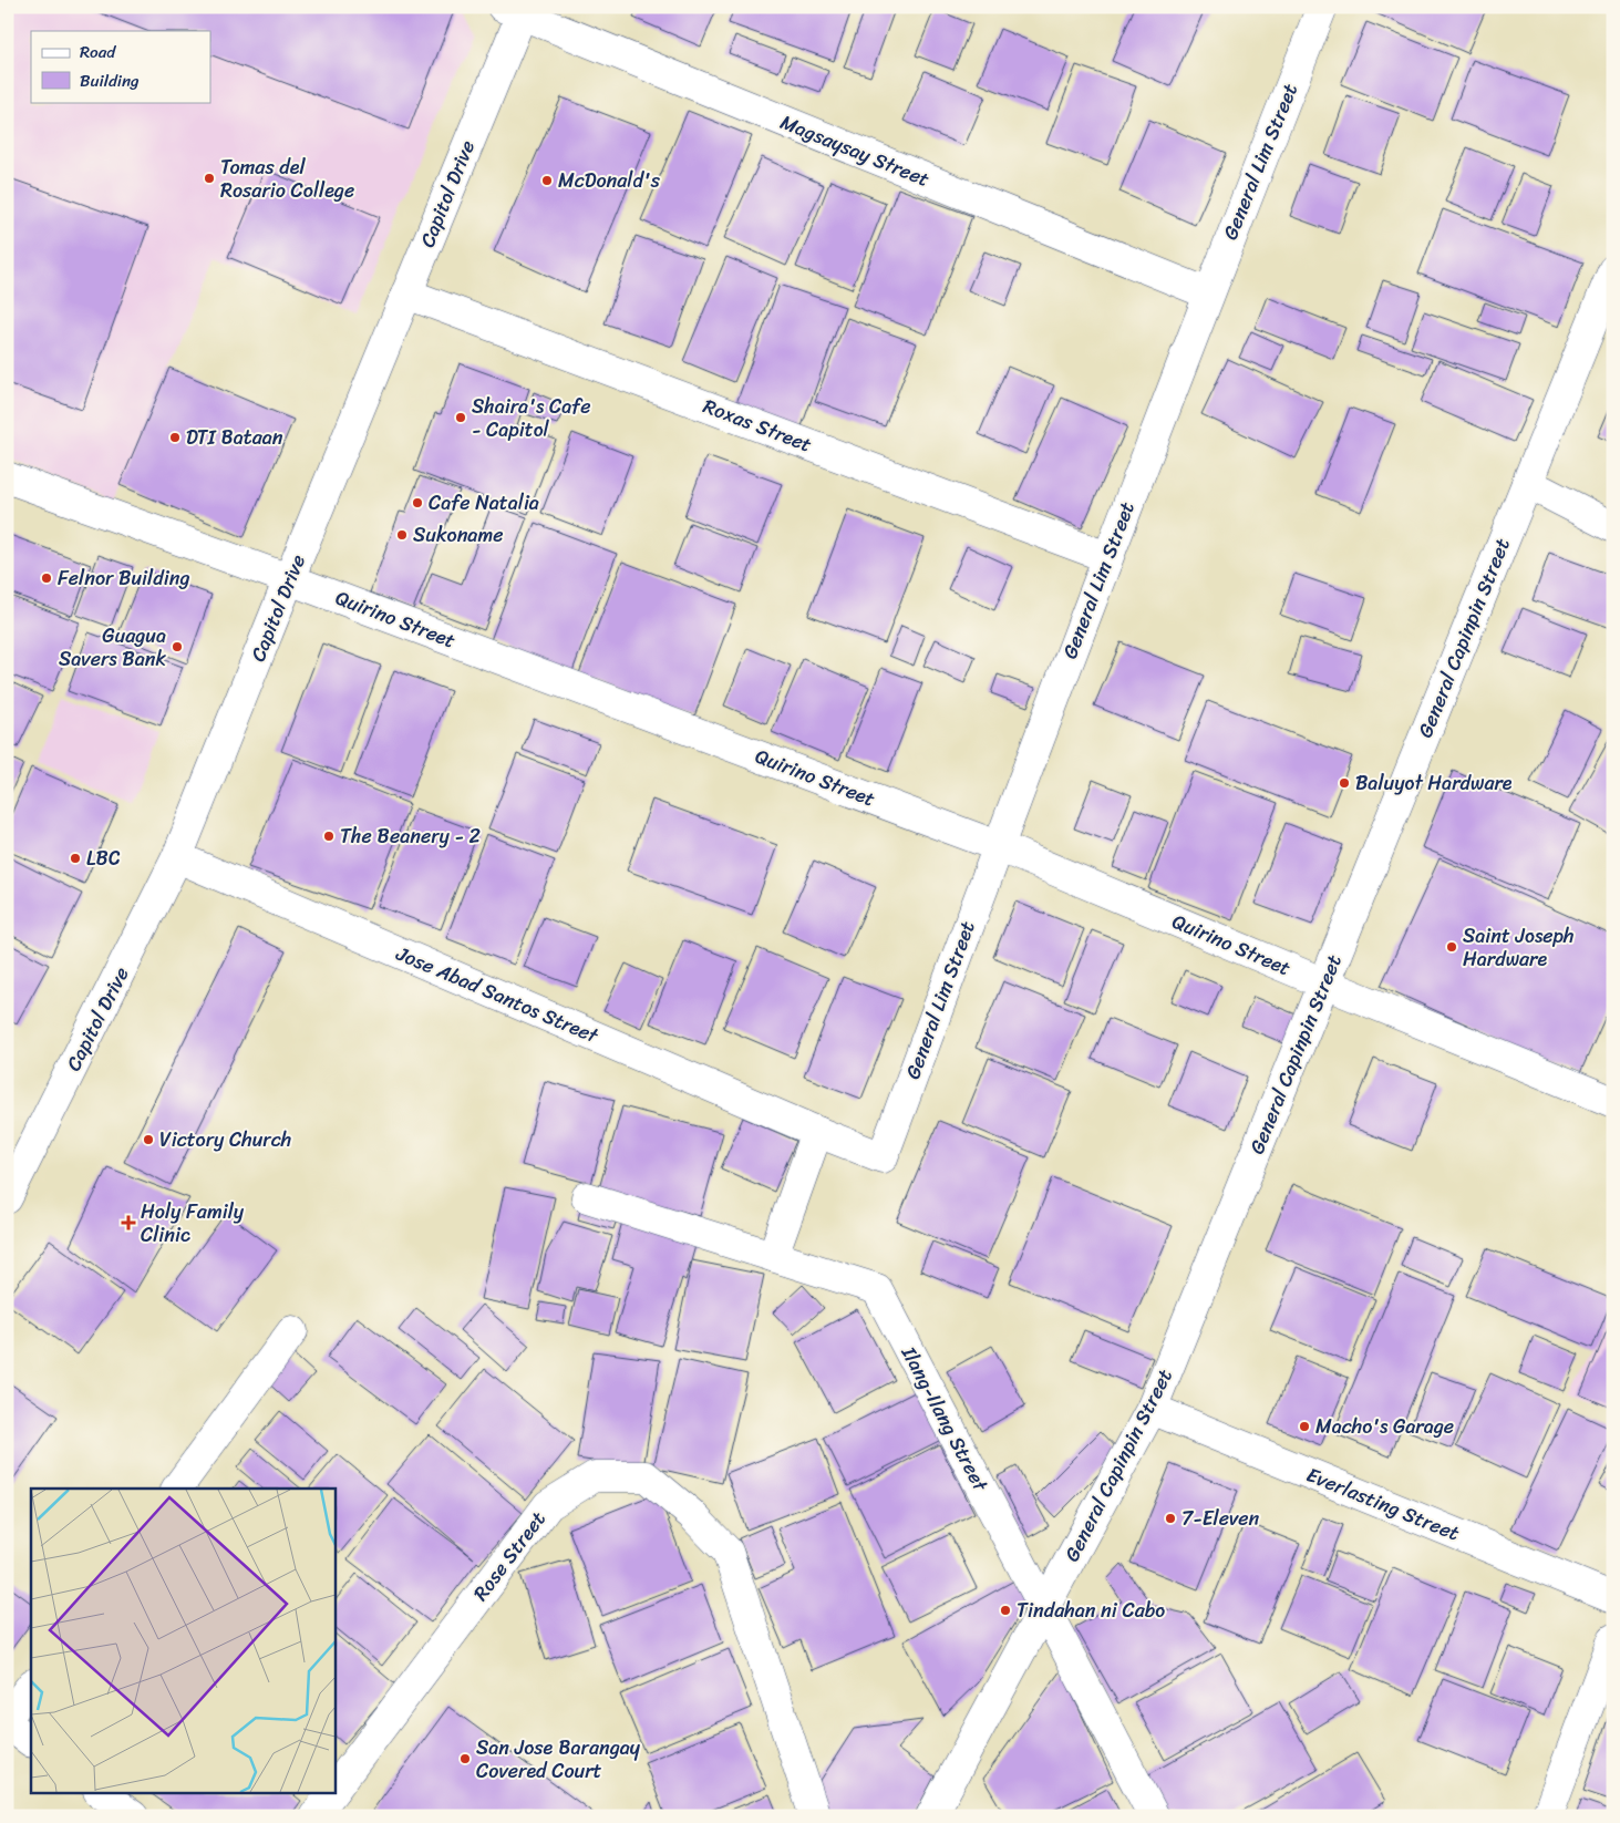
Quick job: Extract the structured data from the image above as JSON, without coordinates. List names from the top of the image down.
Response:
{
  "streets": {
    "street": [
      "Magsaysay Street",
      "General Lim Street",
      "Capitol Drive",
      "Roxas Street",
      "Quirino Street",
      "General Capinpin Street",
      "Jose Abad Santos Street",
      "Ilang-Ilang Street",
      "Everlasting Street",
      "Rose Street"
    ]
  },
  "crossings": [
    ["Magsaysay Street", "General Lim Street"],
    ["Magsaysay Street", "Capitol Drive"],
    ["General Lim Street", "Roxas Street"],
    ["General Lim Street", "Quirino Street"],
    ["General Lim Street", "Jose Abad Santos Street"],
    ["Capitol Drive", "Roxas Street"],
    ["Capitol Drive", "Quirino Street"],
    ["Capitol Drive", "Jose Abad Santos Street"],
    ["Quirino Street", "General Capinpin Street"],
    ["General Capinpin Street", "Ilang-Ilang Street"],
    ["General Capinpin Street", "Everlasting Street"]
  ],
  "places": {
    "other": [
      "Tomas del Rosario College",
      "McDonald's",
      "Shaira's Cafe - Capitol",
      "DTI Bataan",
      "Cafe Natalia",
      "Sukoname",
      "Felnor Building",
      "Guagua Savers Bank",
      "Baluyot Hardware",
      "The Beanery - 2",
      "LBC",
      "Saint Joseph Hardware",
      "Victory Church",
      "Macho's Garage",
      "7-Eleven",
      "Tindahan ni Cabo",
      "San Jose Barangay Covered Court"
    ],
    "health": ["Holy Family Clinic"]
  },
  "legend": ["Road", "Building"]
}
